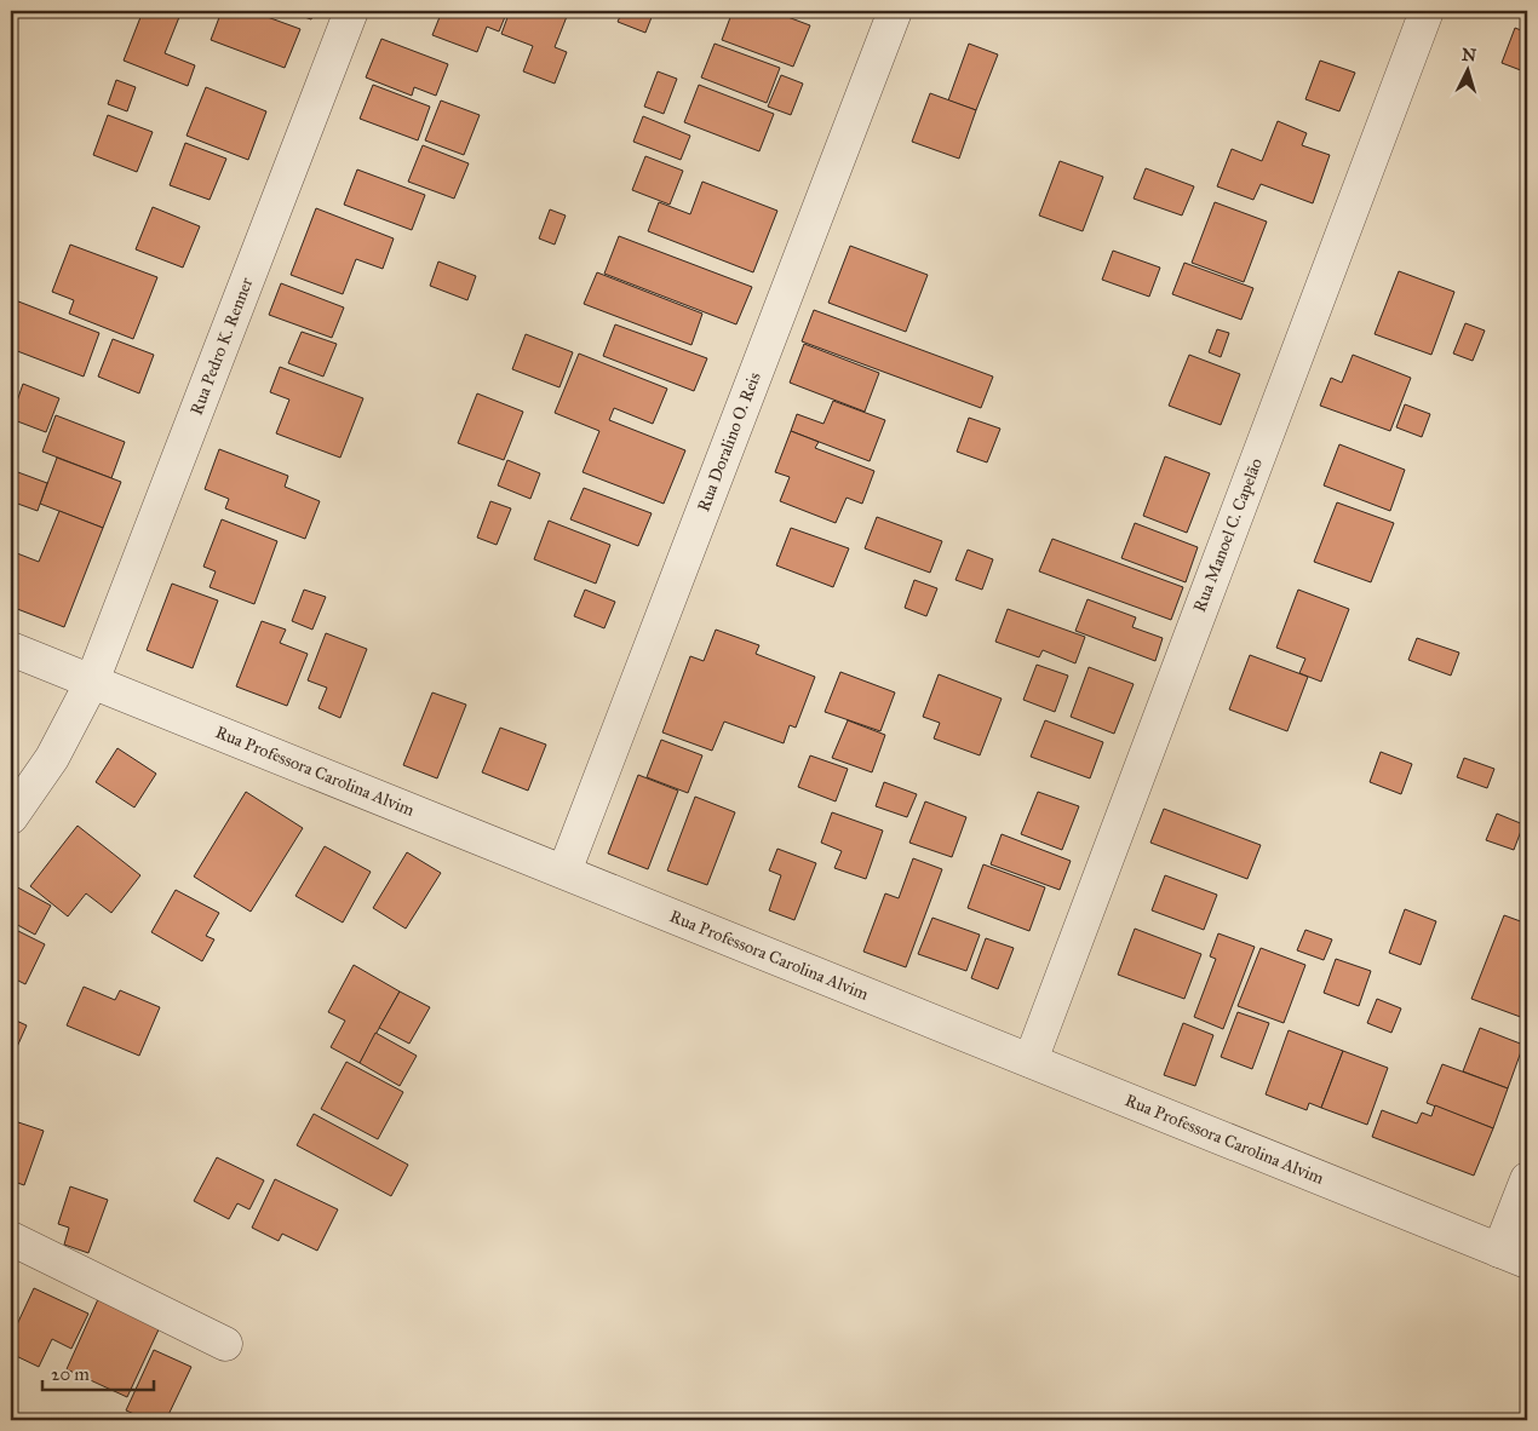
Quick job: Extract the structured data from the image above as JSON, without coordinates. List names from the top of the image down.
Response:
{
  "streets": {
    "street": [
      "Rua Pedro K. Renner",
      "Rua Doralino O. Reis",
      "Rua Manoel C. Capelão",
      "Rua Professora Carolina Alvim"
    ]
  },
  "crossings": [
    ["Rua Pedro K. Renner", "Rua Professora Carolina Alvim"],
    ["Rua Doralino O. Reis", "Rua Professora Carolina Alvim"],
    ["Rua Manoel C. Capelão", "Rua Professora Carolina Alvim"]
  ],
  "scale_bar": "20 m",
  "north": "top"
}
